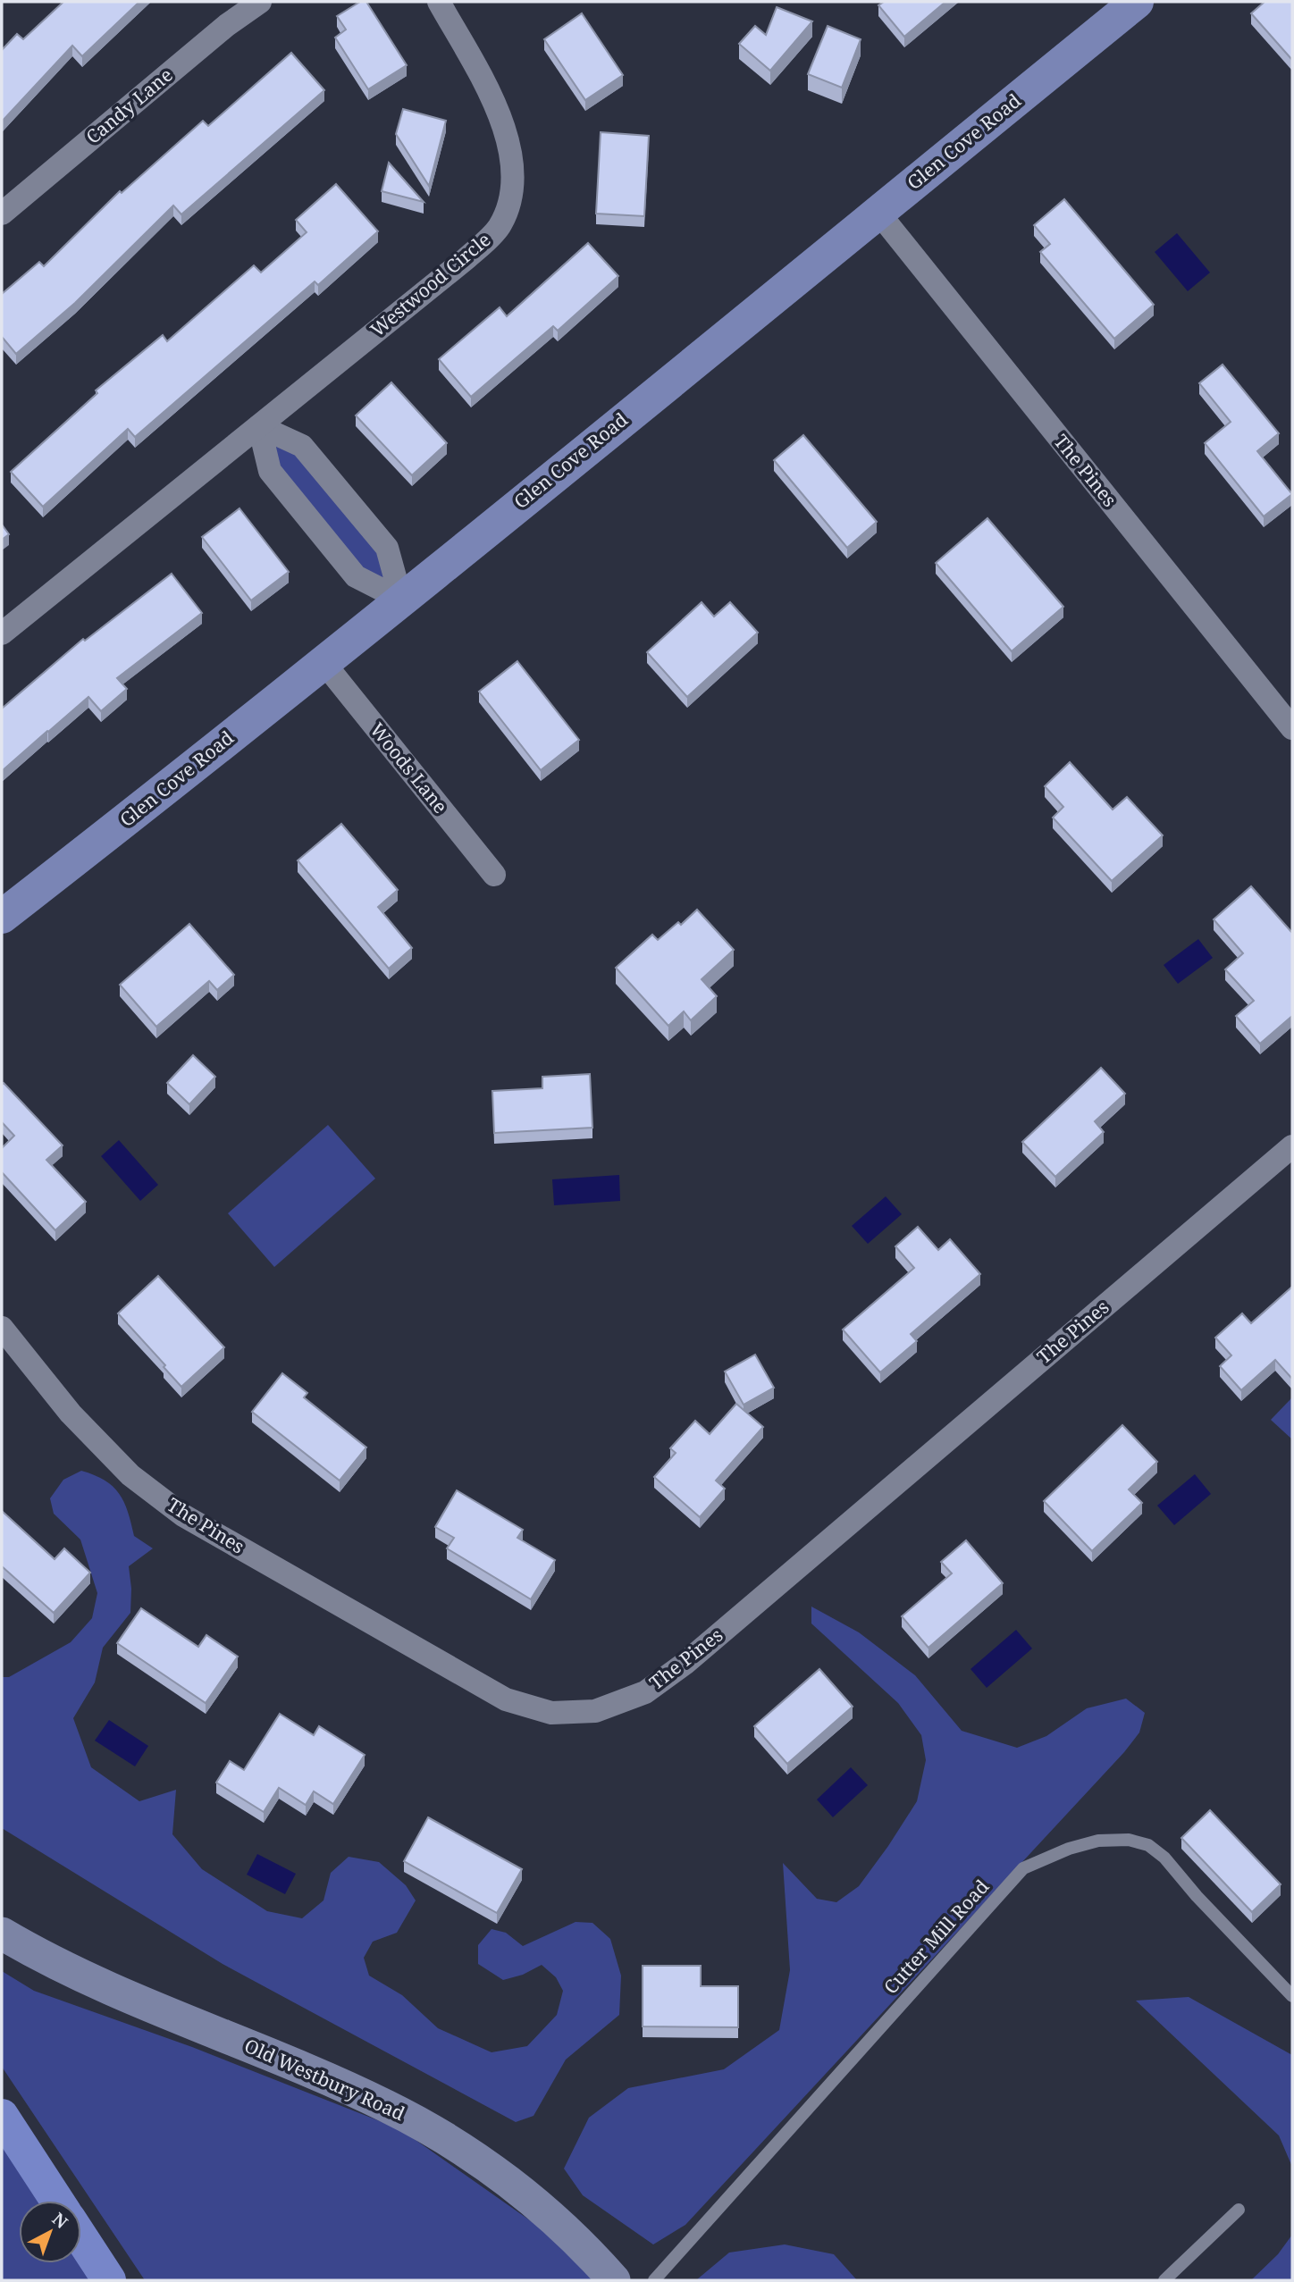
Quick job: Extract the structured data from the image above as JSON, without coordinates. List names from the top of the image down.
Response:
{
  "streets": {
    "main road": ["Glen Cove Road", "Old Westbury Road"],
    "street": [
      "Candy Lane",
      "Westwood Circle",
      "The Pines",
      "Woods Lane"
    ],
    "lane": ["Cutter Mill Road"]
  },
  "crossings": [
    ["Glen Cove Road", "The Pines"],
    ["Glen Cove Road", "Woods Lane"]
  ],
  "north": "top right"
}
